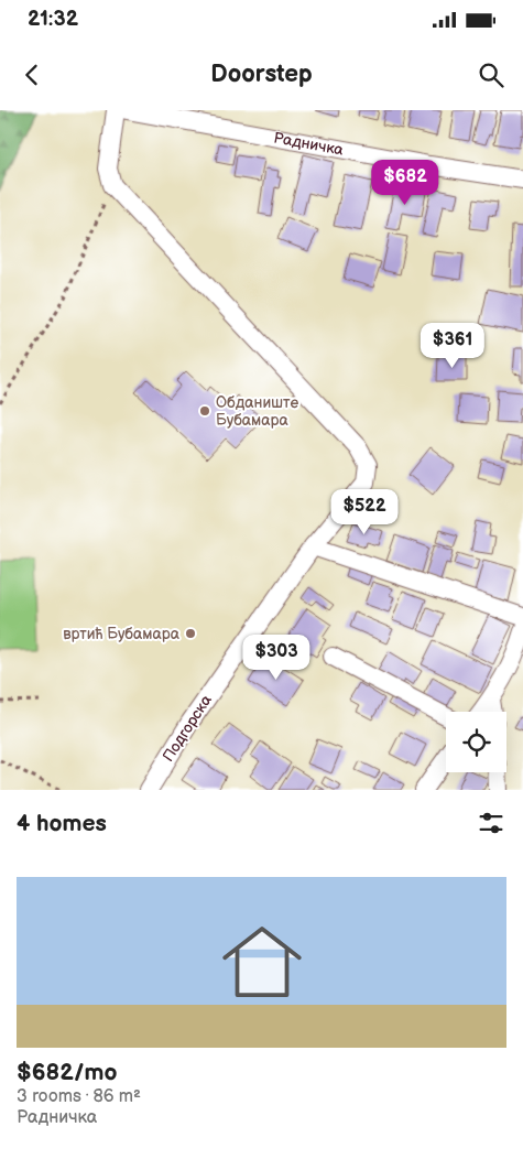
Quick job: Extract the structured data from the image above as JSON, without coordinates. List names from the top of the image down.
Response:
{
  "streets": {
    "street": ["Радничка", "Подгорска"]
  },
  "places": ["Обданиште Бубамара", "вртић Бубамара"],
  "page": {
    "status": "21:32",
    "header": "Doorstep",
    "price": [
      "$682",
      "$361",
      "$522",
      "$303"
    ],
    "heading": "4 homes",
    "list": [
      {
        "name": "$682/mo",
        "note": "3 rooms · 86 m² · Радничка"
      }
    ]
  }
}
